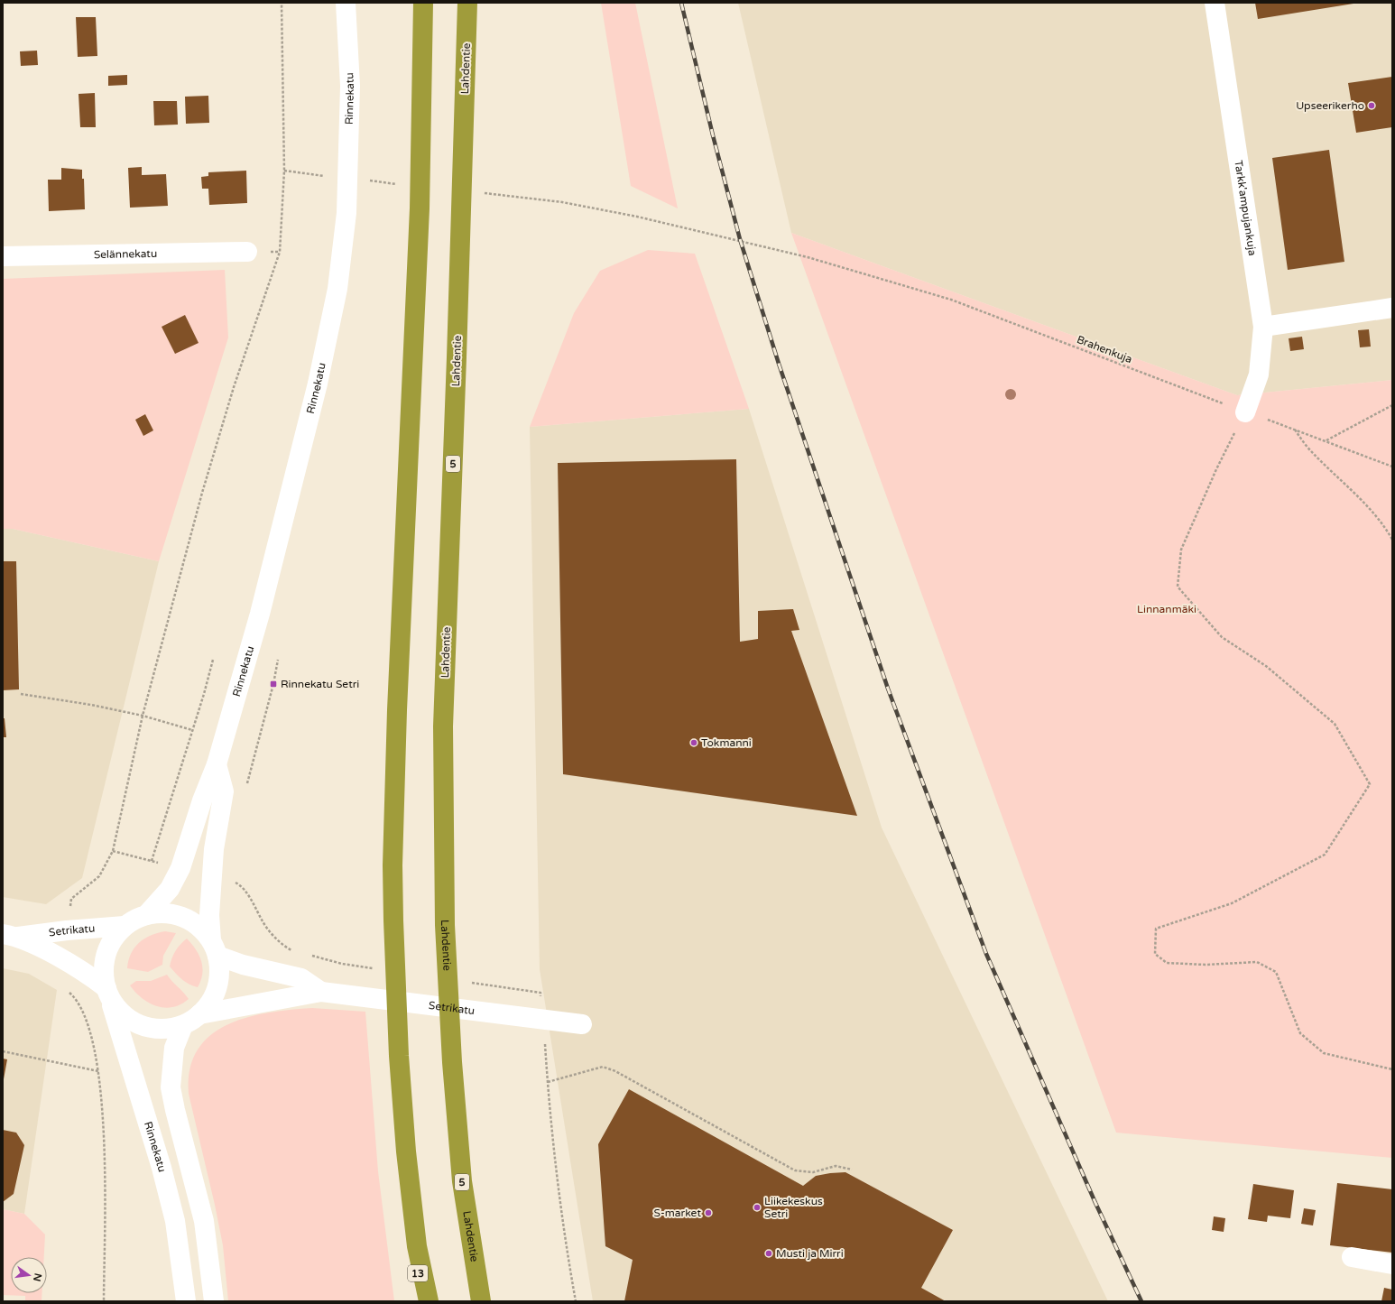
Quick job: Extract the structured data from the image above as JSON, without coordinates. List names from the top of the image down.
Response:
{
  "streets": {
    "highway": ["Lahdentie", "5", "13"],
    "street": [
      "Rinnekatu",
      "Tarkk'ampujankuja",
      "Selännekatu",
      "Setrikatu"
    ],
    "path": ["Brahenkuja"]
  },
  "crossings": [
    ["Rinnekatu", "Setrikatu"],
    ["Tarkk'ampujankuja", "Brahenkuja"]
  ],
  "parks": ["Linnanmäki"],
  "places": {
    "other": [
      "Upseerikerho",
      "Tokmanni",
      "Liikekeskus Setri",
      "S-market",
      "Musti ja Mirri"
    ],
    "transit": ["Rinnekatu Setri"]
  },
  "north": "right"
}
